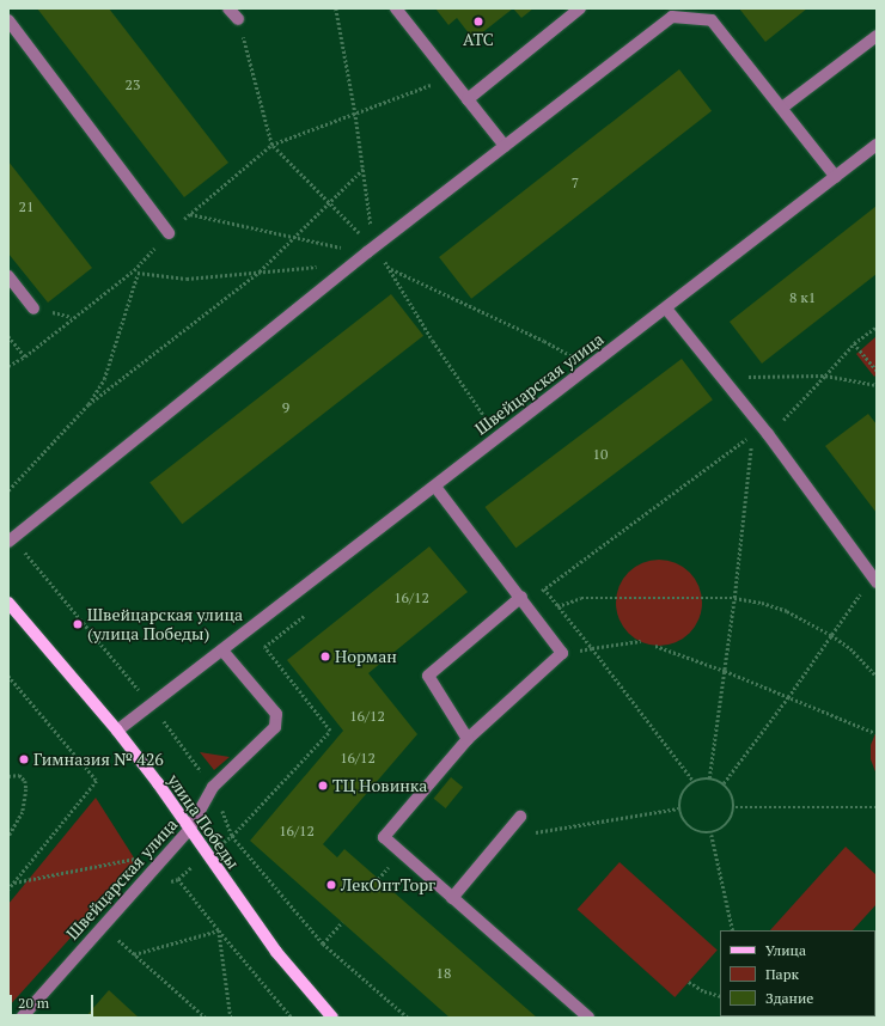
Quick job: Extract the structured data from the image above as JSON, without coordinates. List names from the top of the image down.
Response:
{
  "streets": {
    "main road": ["улица Победы"],
    "street": ["Швейцарская улица"]
  },
  "crossings": [
    ["Швейцарская улица", "улица Победы"]
  ],
  "places": [
    "АТС",
    "Швейцарская улица (улица Победы)",
    "Норман",
    "Гимназия № 426",
    "ТЦ Новинка",
    "ЛекОптТорг"
  ],
  "house_numbers": [
    "23",
    "7",
    "21",
    "8 к1",
    "9",
    "10",
    "16/12",
    "16/12",
    "16/12",
    "16/12",
    "18"
  ],
  "legend": ["Улица", "Парк", "Здание"],
  "scale_bar": "20 m"
}
